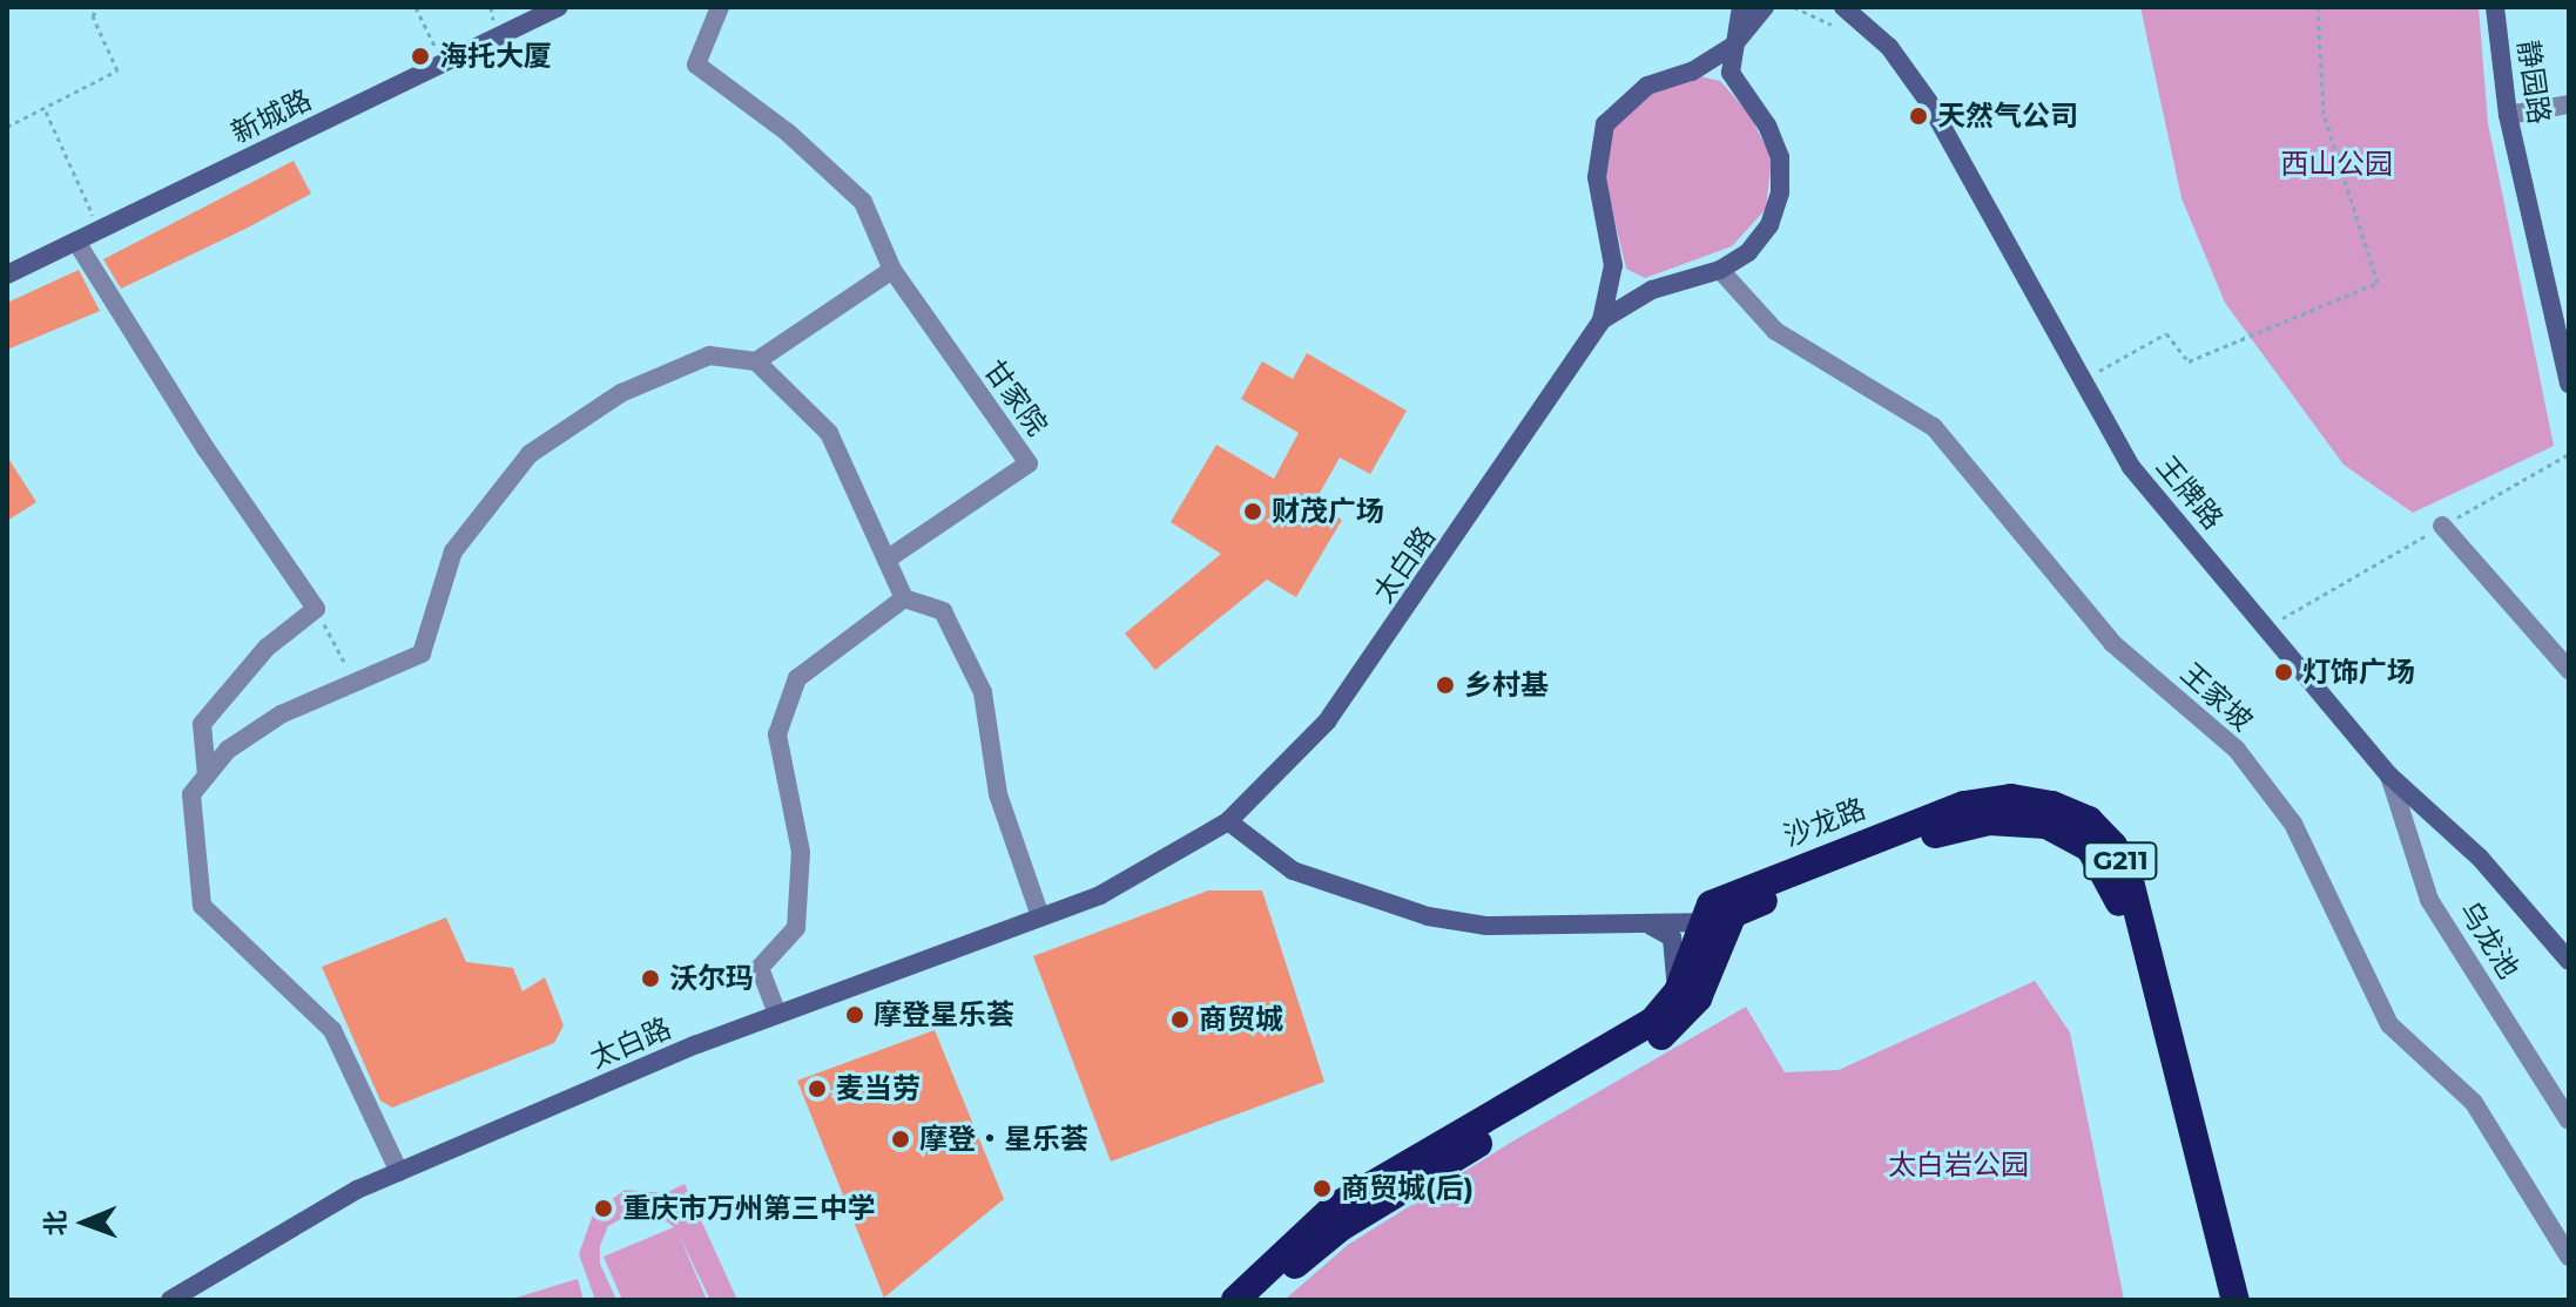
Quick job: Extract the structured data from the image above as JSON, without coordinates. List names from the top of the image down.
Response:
{
  "streets": {
    "highway": ["沙龙路", "G211"],
    "main road": [
      "静园路",
      "新城路",
      "王牌路",
      "太白路"
    ],
    "street": ["甘家院", "王家坡", "乌龙池"]
  },
  "crossings": [
    ["王牌路", "乌龙池"],
    ["太白路", "王家坡"]
  ],
  "parks": ["西山公园", "太白岩公园"],
  "places": [
    "海托大厦",
    "天然气公司",
    "财茂广场",
    "灯饰广场",
    "乡村基",
    "沃尔玛",
    "摩登星乐荟",
    "商贸城",
    "麦当劳",
    "摩登・星乐荟",
    "商贸城(后)",
    "重庆市万州第三中学"
  ],
  "north": "left"
}
